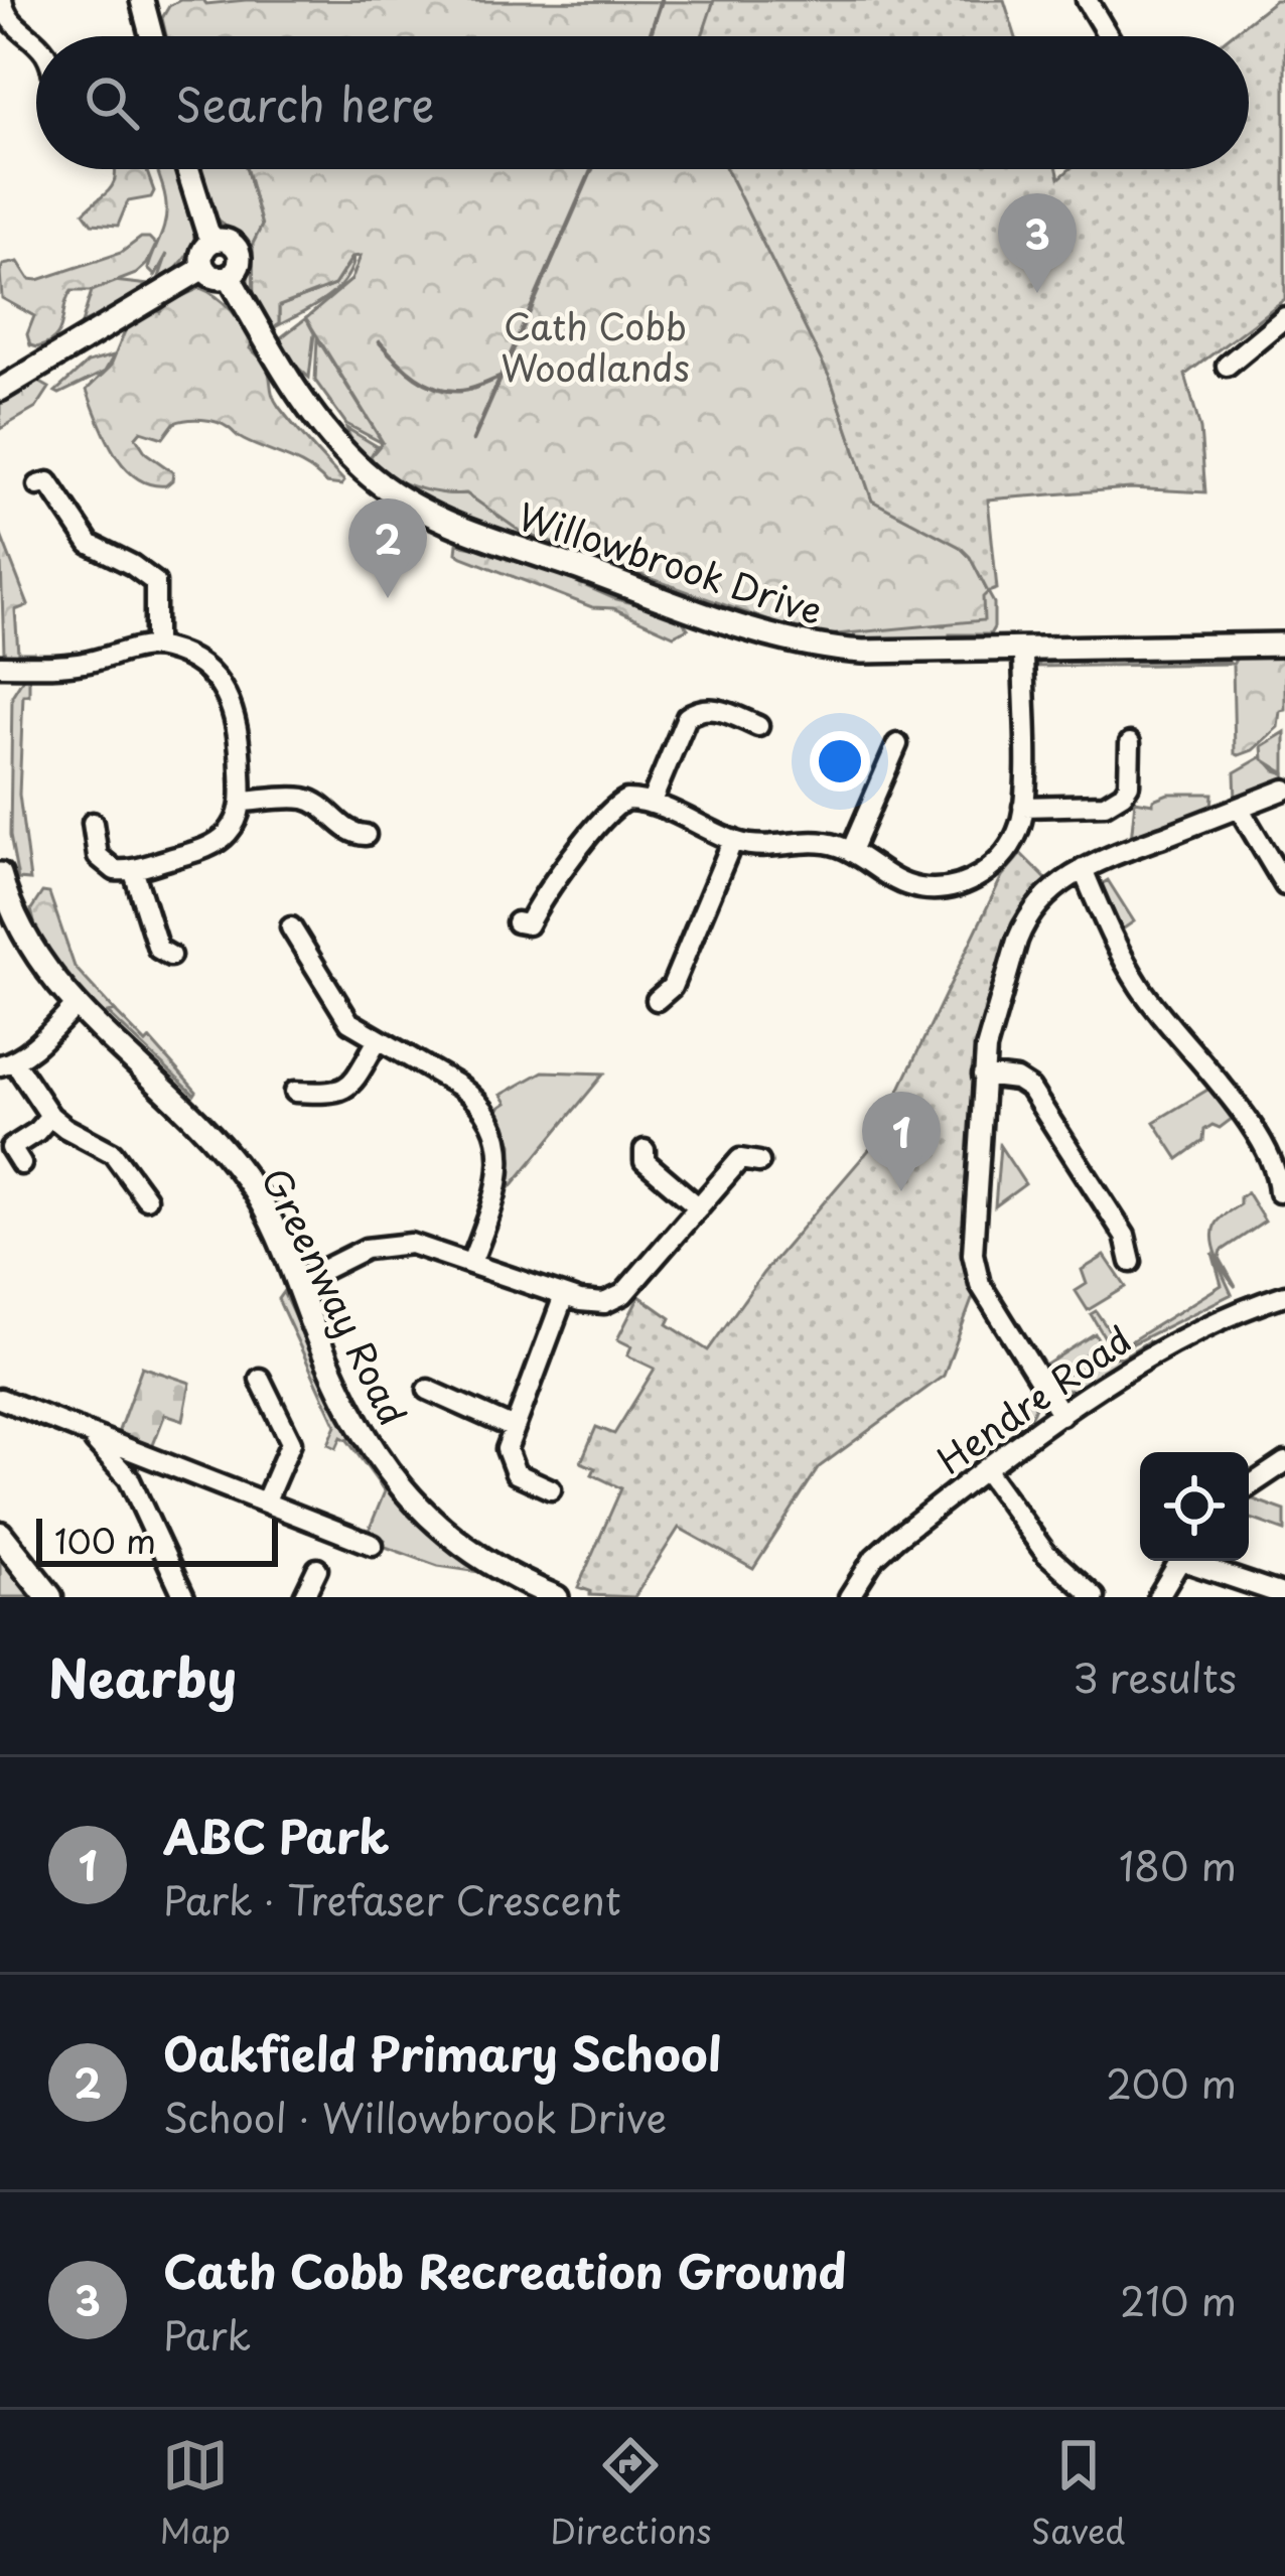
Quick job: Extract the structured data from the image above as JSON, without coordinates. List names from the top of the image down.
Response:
{
  "streets": {
    "street": ["Willowbrook Drive", "Greenway Road", "Hendre Road"]
  },
  "parks": ["Cath Cobb Woodlands"],
  "scale_bar": "100 m",
  "page": {
    "search": "Search here",
    "pins": ["3", "2", "1"],
    "scale": "100 m",
    "heading": ["Nearby", "3 results"],
    "list": [
      {
        "mark": "1",
        "name": "ABC Park",
        "note": "Park · Trefaser Crescent",
        "value": "180 m"
      },
      {
        "mark": "2",
        "name": "Oakfield Primary School",
        "note": "School · Willowbrook Drive",
        "value": "200 m"
      },
      {
        "mark": "3",
        "name": "Cath Cobb Recreation Ground",
        "note": "Park",
        "value": "210 m"
      }
    ],
    "nav": ["Map", "Directions", "Saved"]
  }
}
